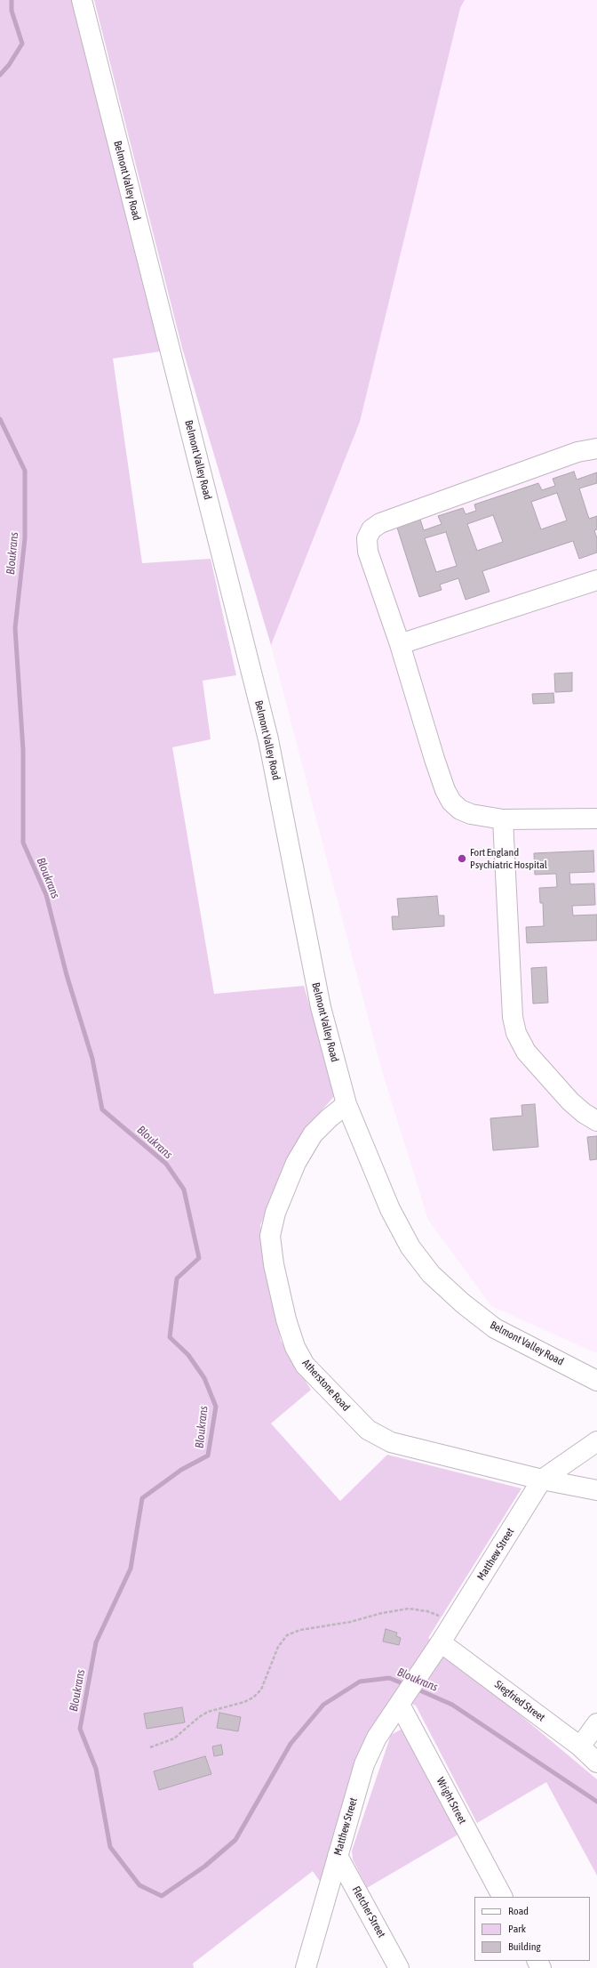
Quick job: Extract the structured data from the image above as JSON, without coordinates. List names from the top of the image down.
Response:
{
  "streets": {
    "street": [
      "Belmont Valley Road",
      "Atherstone Road",
      "Matthew Street",
      "Siegfried Street",
      "Wright Street",
      "Fletcher Street"
    ]
  },
  "crossings": [
    ["Belmont Valley Road", "Atherstone Road"],
    ["Atherstone Road", "Matthew Street"],
    ["Matthew Street", "Siegfried Street"],
    ["Matthew Street", "Wright Street"],
    ["Matthew Street", "Fletcher Street"]
  ],
  "water": ["Bloukrans"],
  "places": ["Fort England Psychiatric Hospital"],
  "legend": ["Road", "Park", "Building"]
}
